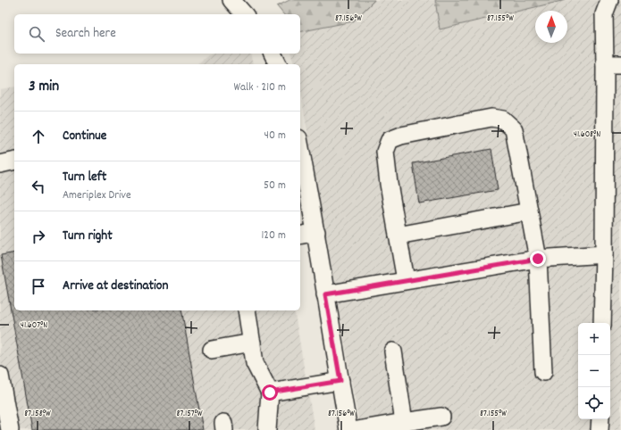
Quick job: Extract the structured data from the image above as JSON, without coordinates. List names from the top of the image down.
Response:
{
  "north": "top",
  "page": {
    "search": "Search here",
    "heading": ["3 min", "Walk · 210 m"],
    "list": [
      ["Continue", "40 m"],
      ["Turn left", "Ameriplex Drive", "50 m"],
      ["Turn right", "120 m"],
      "Arrive at destination"
    ],
    "map_buttons": ["+", "−"]
  },
  "coordinates": [
    "87.156°W",
    "87.155°W",
    "41.608°N",
    "41.607°N",
    "87.158°W",
    "87.157°W"
  ]
}
